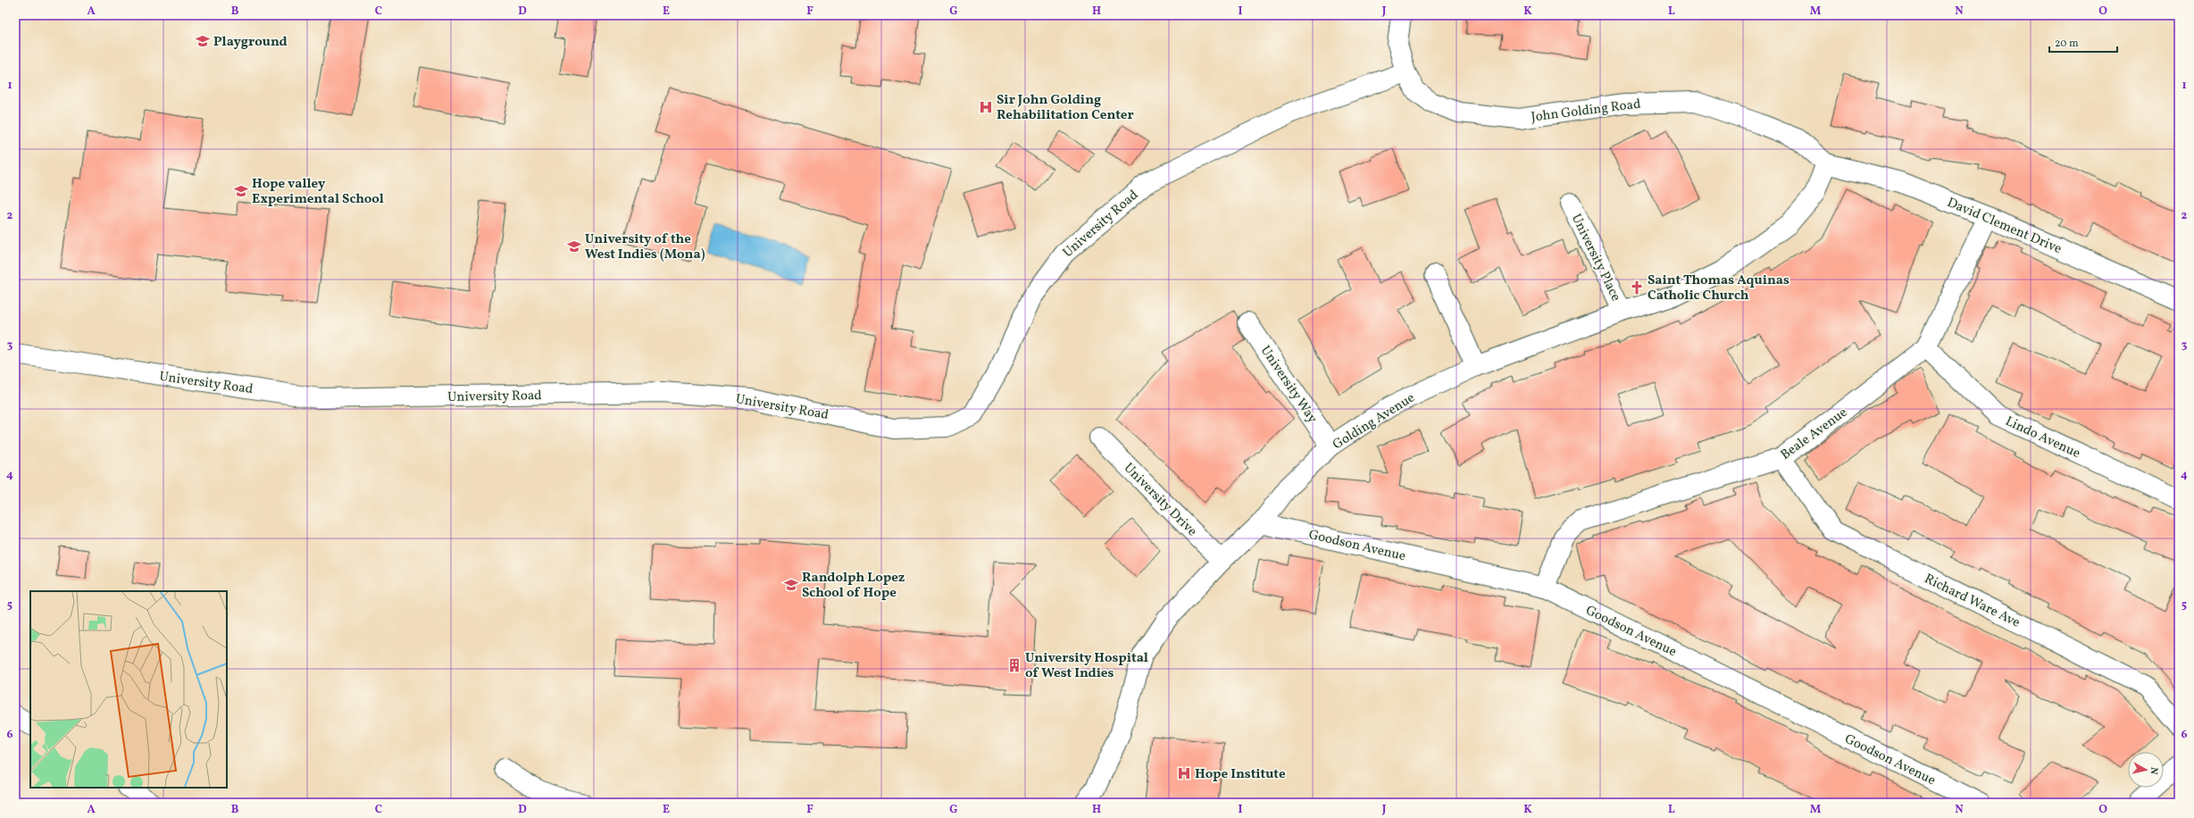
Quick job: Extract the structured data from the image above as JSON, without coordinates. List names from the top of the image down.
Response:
{
  "streets": {
    "street": [
      "John Golding Road",
      "University Road",
      "David Clement Drive",
      "University Place",
      "University Way",
      "Golding Avenue",
      "Beale Avenue",
      "Lindo Avenue",
      "University Drive",
      "Goodson Avenue",
      "Richard Ware Ave"
    ]
  },
  "crossings": [
    ["John Golding Road", "University Road"],
    ["John Golding Road", "David Clement Drive"],
    ["John Golding Road", "Golding Avenue"],
    ["David Clement Drive", "Golding Avenue"],
    ["David Clement Drive", "Beale Avenue"],
    ["University Place", "Golding Avenue"],
    ["University Way", "Golding Avenue"],
    ["Golding Avenue", "University Drive"],
    ["Golding Avenue", "Goodson Avenue"],
    ["Beale Avenue", "Lindo Avenue"],
    ["Beale Avenue", "Goodson Avenue"],
    ["Beale Avenue", "Richard Ware Ave"]
  ],
  "places": {
    "school or university": [
      "Playground",
      "Hope valley Experimental School",
      "University of the West Indies (Mona)",
      "Randolph Lopez School of Hope"
    ],
    "hospital": ["Sir John Golding Rehabilitation Center", "Hope Institute"],
    "church": ["Saint Thomas Aquinas Catholic Church"],
    "building": ["University Hospital of West Indies"]
  },
  "scale_bar": "20 m",
  "north": "right",
  "grid": {
    "columns": [
      "A",
      "B",
      "C",
      "D",
      "E",
      "F",
      "G",
      "H",
      "I",
      "J",
      "K",
      "L",
      "M",
      "N",
      "O"
    ],
    "rows": [
      "1",
      "2",
      "3",
      "4",
      "5",
      "6"
    ]
  }
}
